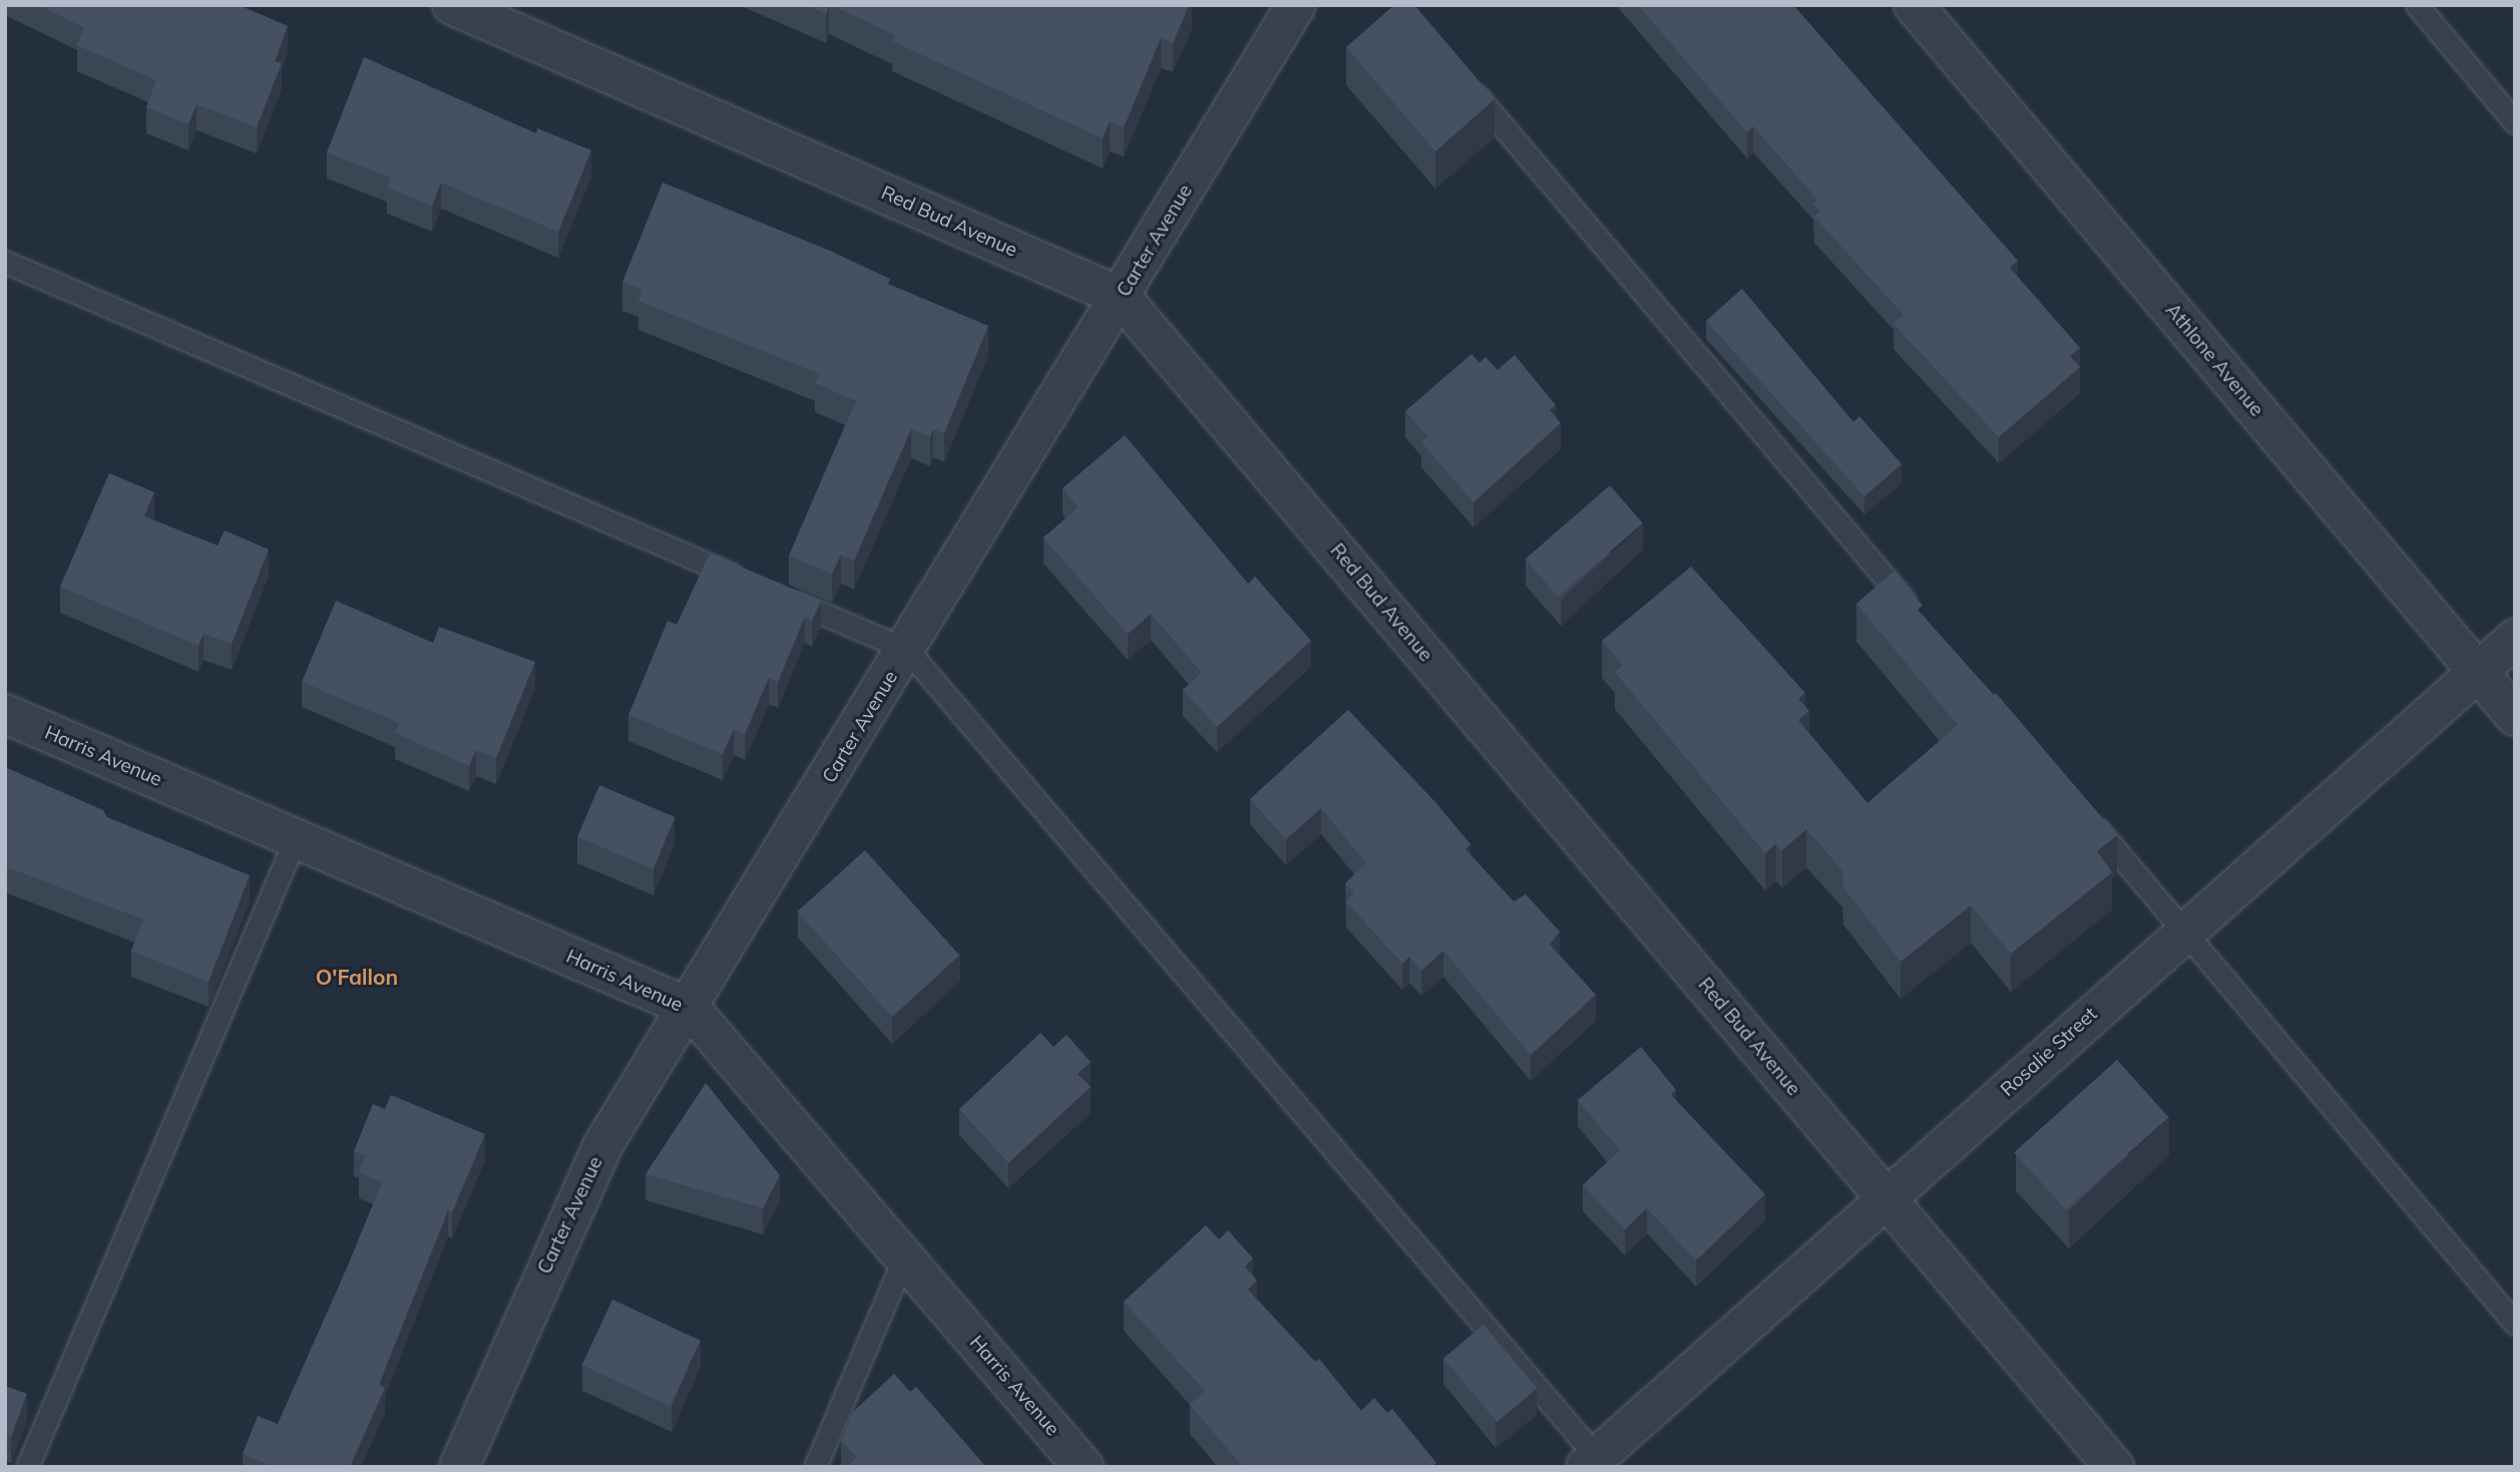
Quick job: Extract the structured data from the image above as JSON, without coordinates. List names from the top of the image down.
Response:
{
  "streets": {
    "street": [
      "Red Bud Avenue",
      "Carter Avenue",
      "Athlone Avenue",
      "Harris Avenue",
      "Rosalie Street"
    ]
  },
  "crossings": [
    ["Red Bud Avenue", "Carter Avenue"],
    ["Red Bud Avenue", "Rosalie Street"],
    ["Carter Avenue", "Harris Avenue"],
    ["Athlone Avenue", "Rosalie Street"]
  ],
  "districts": ["O'Fallon"]
}
